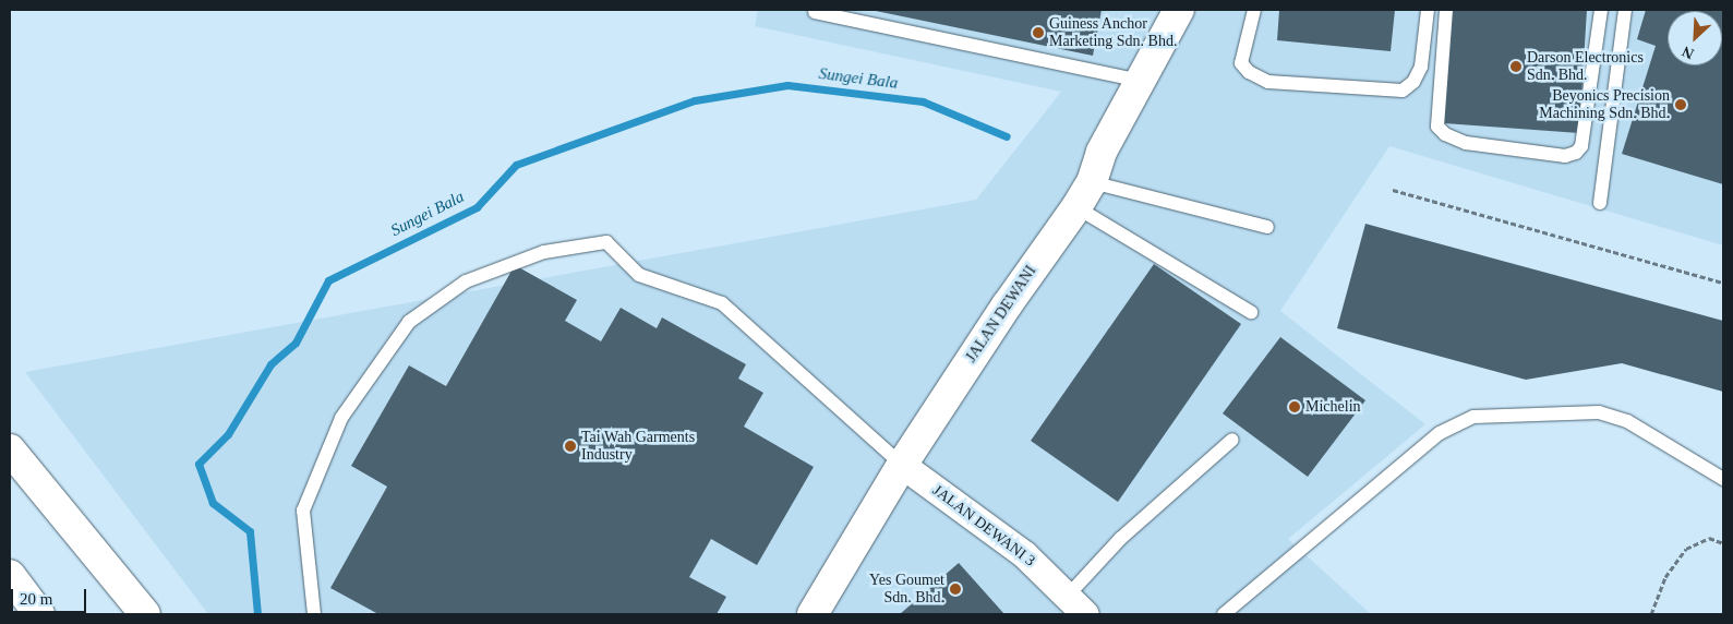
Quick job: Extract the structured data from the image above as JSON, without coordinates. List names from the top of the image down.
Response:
{
  "streets": {
    "main road": ["JALAN DEWANI"],
    "street": ["JALAN DEWANI 3"]
  },
  "crossings": [
    ["JALAN DEWANI", "JALAN DEWANI 3"]
  ],
  "water": ["Sungei Bala"],
  "places": [
    "Guiness Anchor Marketing Sdn. Bhd.",
    "Darson Electronics Sdn. Bhd.",
    "Beyonics Precision Machining Sdn. Bhd.",
    "Michelin",
    "Tai Wah Garments Industry",
    "Yes Goumet Sdn. Bhd."
  ],
  "scale_bar": "20 m",
  "north": "bottom left"
}
